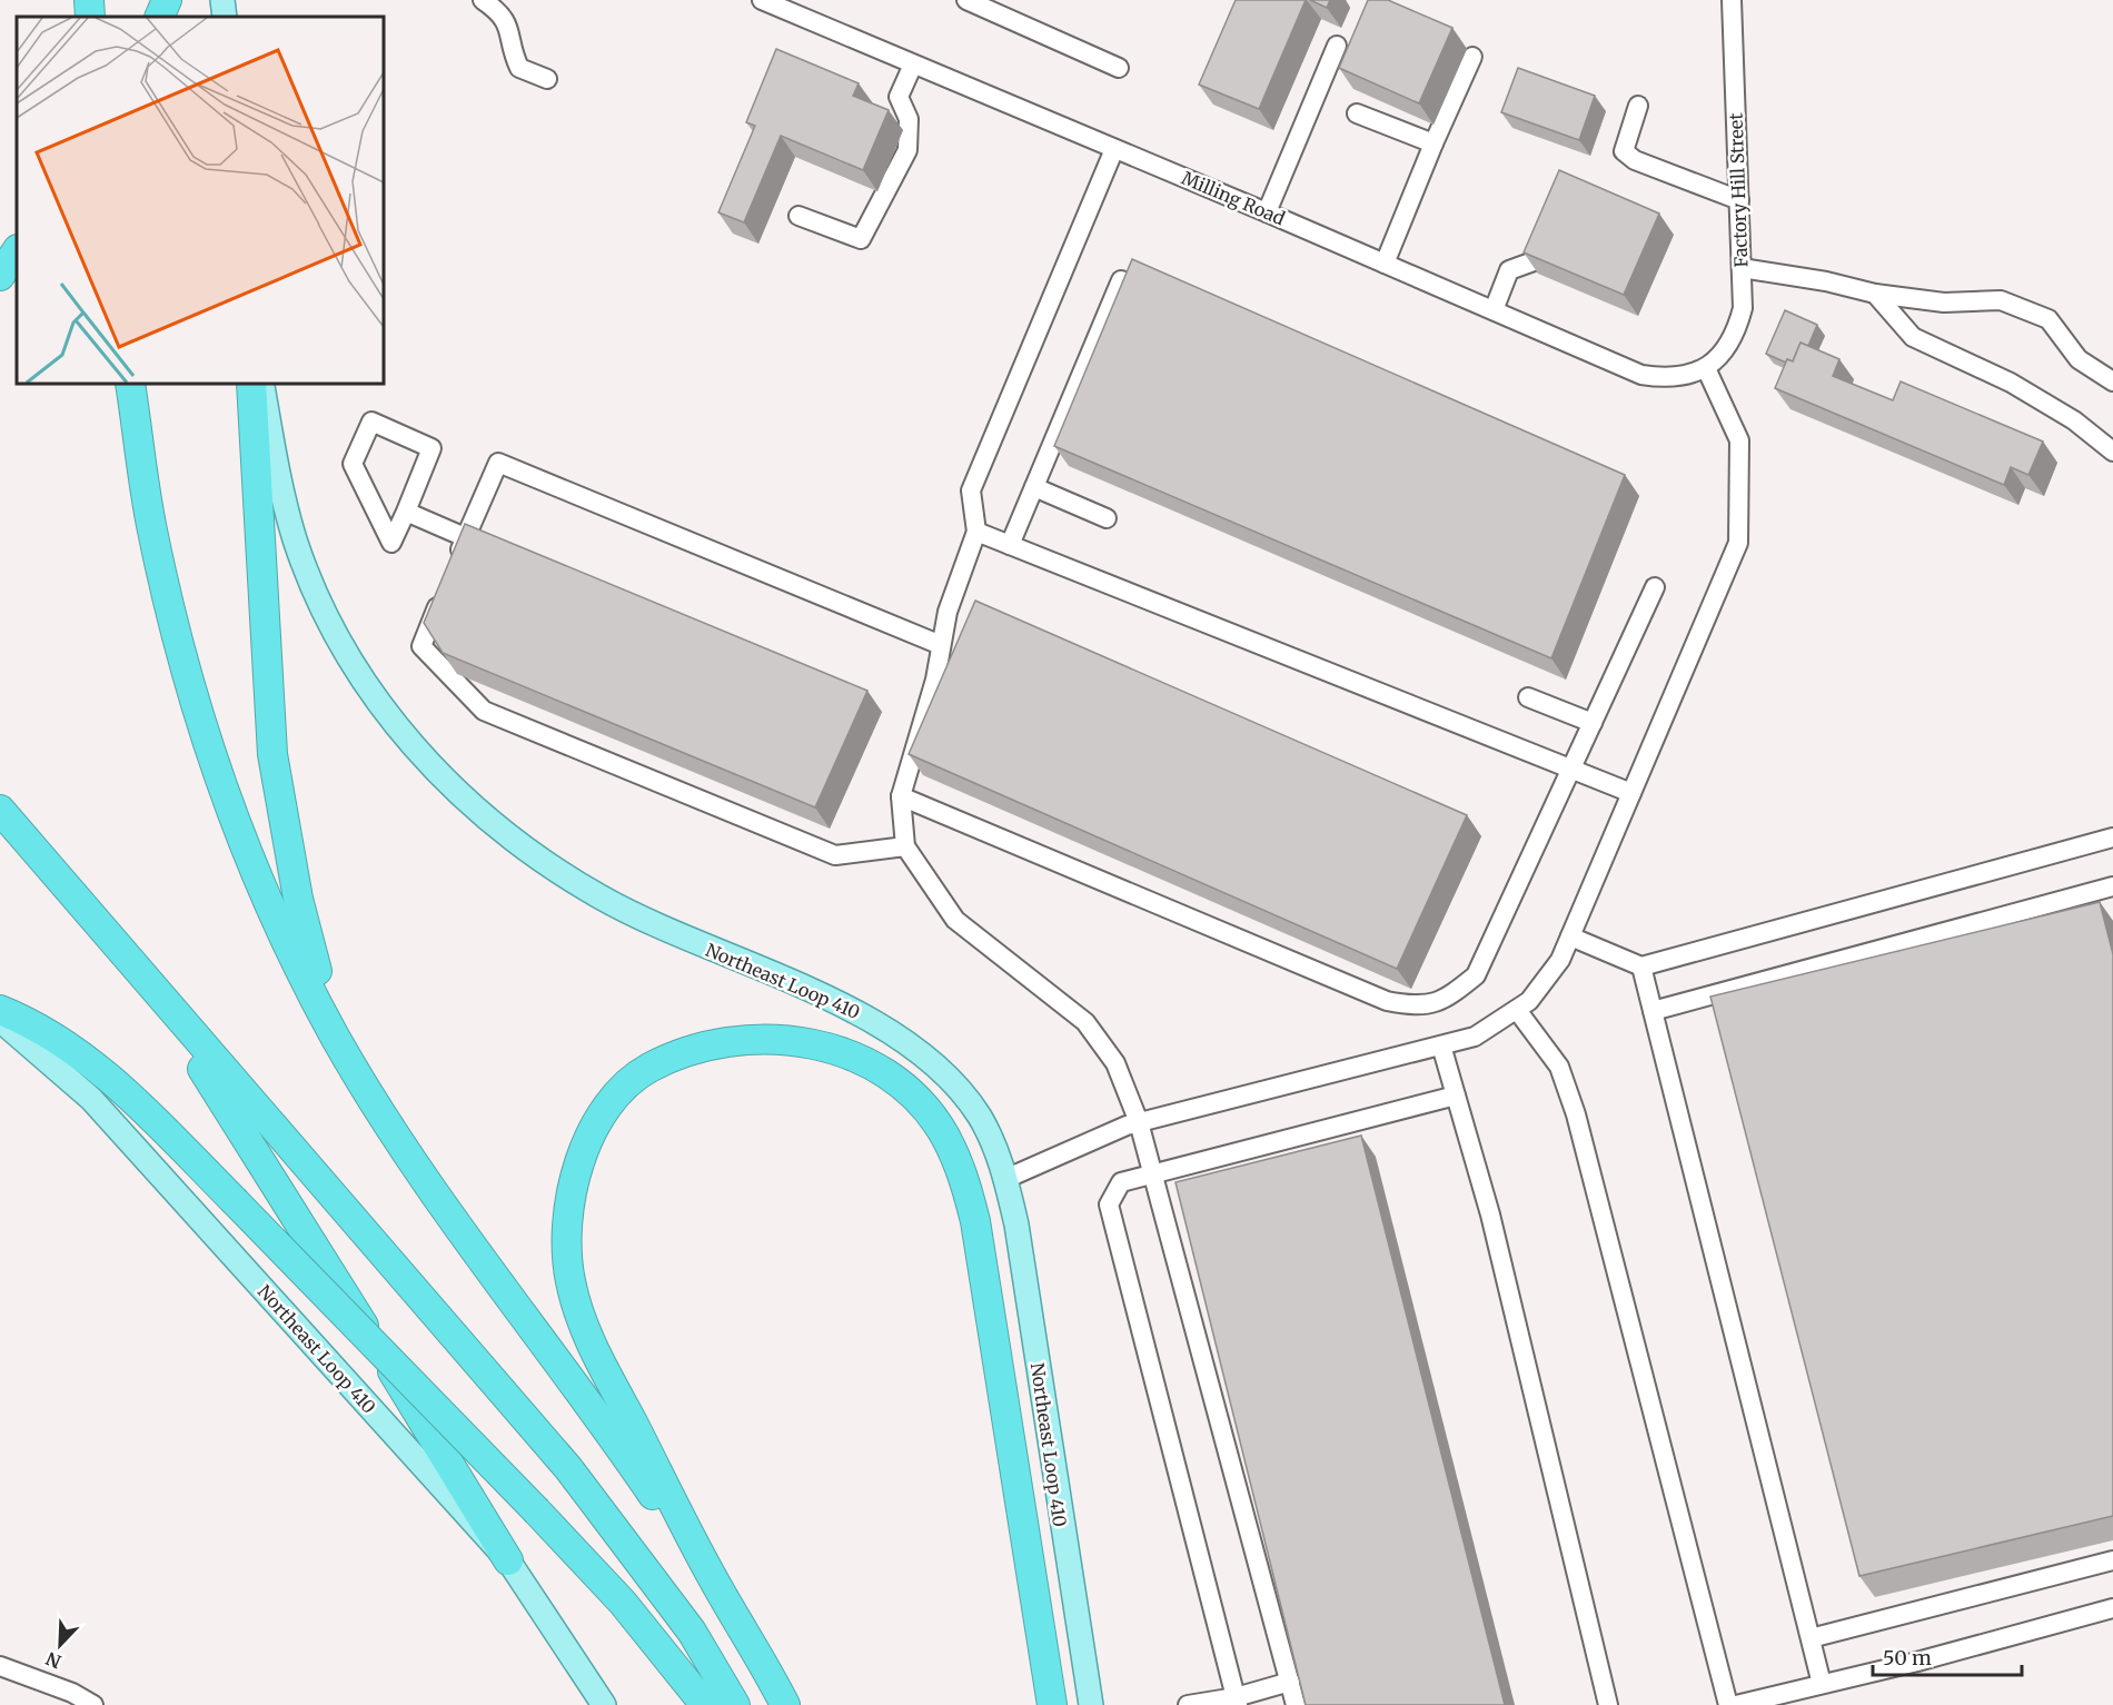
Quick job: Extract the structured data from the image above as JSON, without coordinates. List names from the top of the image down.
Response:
{
  "streets": {
    "main road": ["Northeast Loop 410"],
    "street": ["Factory Hill Street", "Milling Road"]
  },
  "crossings": [
    ["Factory Hill Street", "Milling Road"]
  ],
  "scale_bar": "50 m",
  "north": "bottom left"
}
